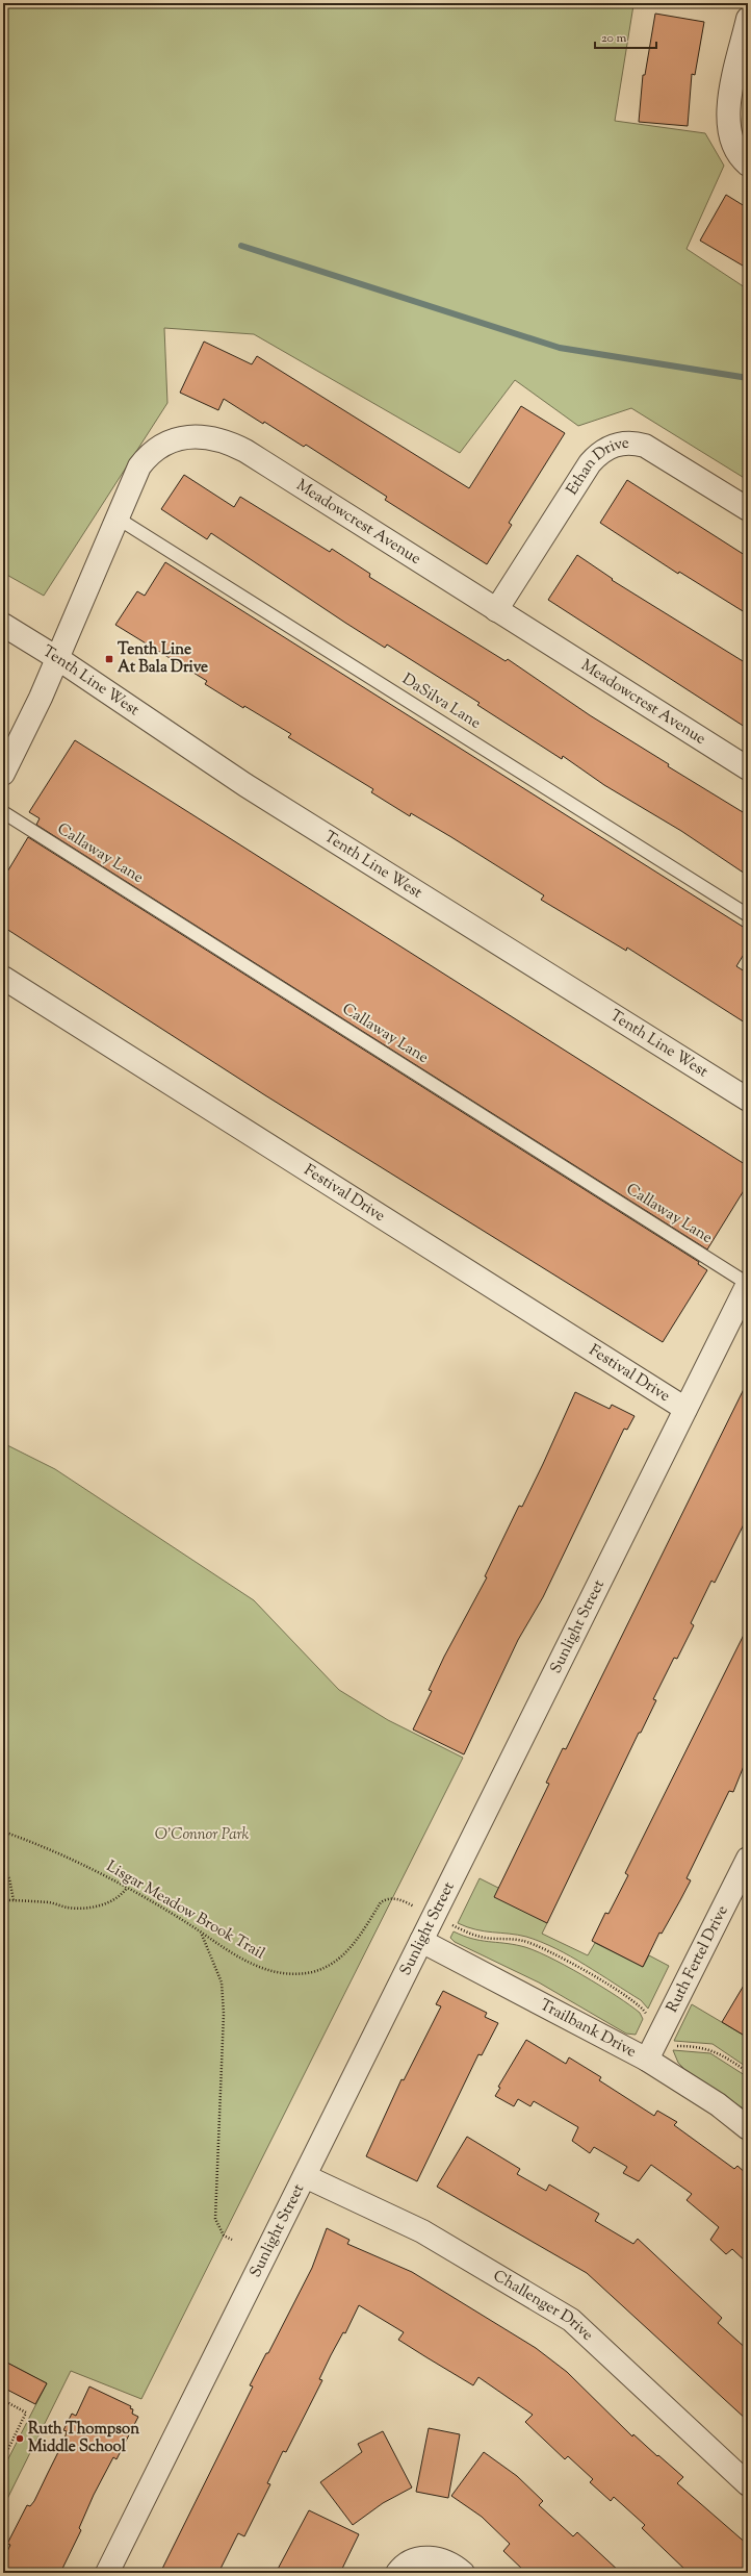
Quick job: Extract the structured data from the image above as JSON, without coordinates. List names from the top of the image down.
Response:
{
  "streets": {
    "street": [
      "Ethan Drive",
      "Meadowcrest Avenue",
      "Tenth Line West",
      "Festival Drive",
      "Sunlight Street",
      "Ruth Fertel Drive",
      "Trailbank Drive",
      "Challenger Drive"
    ],
    "lane": ["DaSilva Lane", "Callaway Lane"],
    "path": ["Lisgar Meadow Brook Trail"]
  },
  "crossings": [
    ["Ethan Drive", "Meadowcrest Avenue"],
    ["Meadowcrest Avenue", "Tenth Line West"],
    ["Meadowcrest Avenue", "DaSilva Lane"],
    ["Callaway Lane", "Sunlight Street"],
    ["Festival Drive", "Sunlight Street"],
    ["Sunlight Street", "Trailbank Drive"],
    ["Sunlight Street", "Challenger Drive"],
    ["Ruth Fertel Drive", "Trailbank Drive"]
  ],
  "parks": ["O'Connor Park"],
  "places": {
    "transit": ["Tenth Line At Bala Drive"],
    "other": ["Ruth Thompson Middle School"]
  },
  "scale_bar": "20 m"
}
